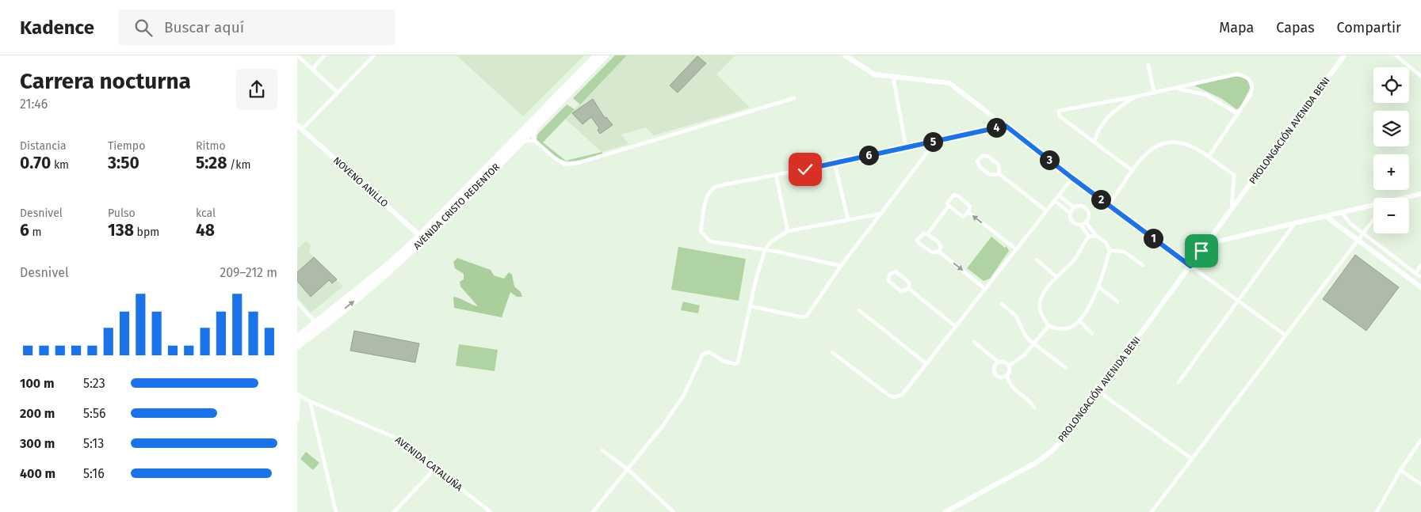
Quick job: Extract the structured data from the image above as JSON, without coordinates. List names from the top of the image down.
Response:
{
  "streets": {
    "highway": ["AVENIDA CRISTO REDENTOR"],
    "street": ["PROLONGACIÓN AVENIDA BENI", "NOVENO ANILLO", "AVENIDA CATALUÑA"]
  },
  "crossings": [
    ["NOVENO ANILLO", "AVENIDA CRISTO REDENTOR"]
  ],
  "page": {
    "header": "Kadence",
    "search": "Buscar aquí",
    "nav": ["Mapa", "Capas", "Compartir"],
    "heading": ["Carrera nocturna", "21:46"],
    "map_buttons": ["+", "−"],
    "pins": [
      "4",
      "5",
      "6",
      "3",
      "2",
      "1"
    ],
    "stats": [
      ["Distancia", "0.70 km"],
      ["Tiempo", "3:50"],
      ["Ritmo", "5:28 /km"],
      ["Desnivel", "6 m"],
      ["Pulso", "138 bpm"],
      ["kcal", "48"]
    ],
    "chart": ["Desnivel", "209–212 m"],
    "list": [
      {
        "name": "100 m",
        "note": "5:23"
      },
      {
        "name": "200 m",
        "note": "5:56"
      },
      {
        "name": "300 m",
        "note": "5:13"
      },
      {
        "name": "400 m",
        "note": "5:16"
      }
    ]
  }
}
